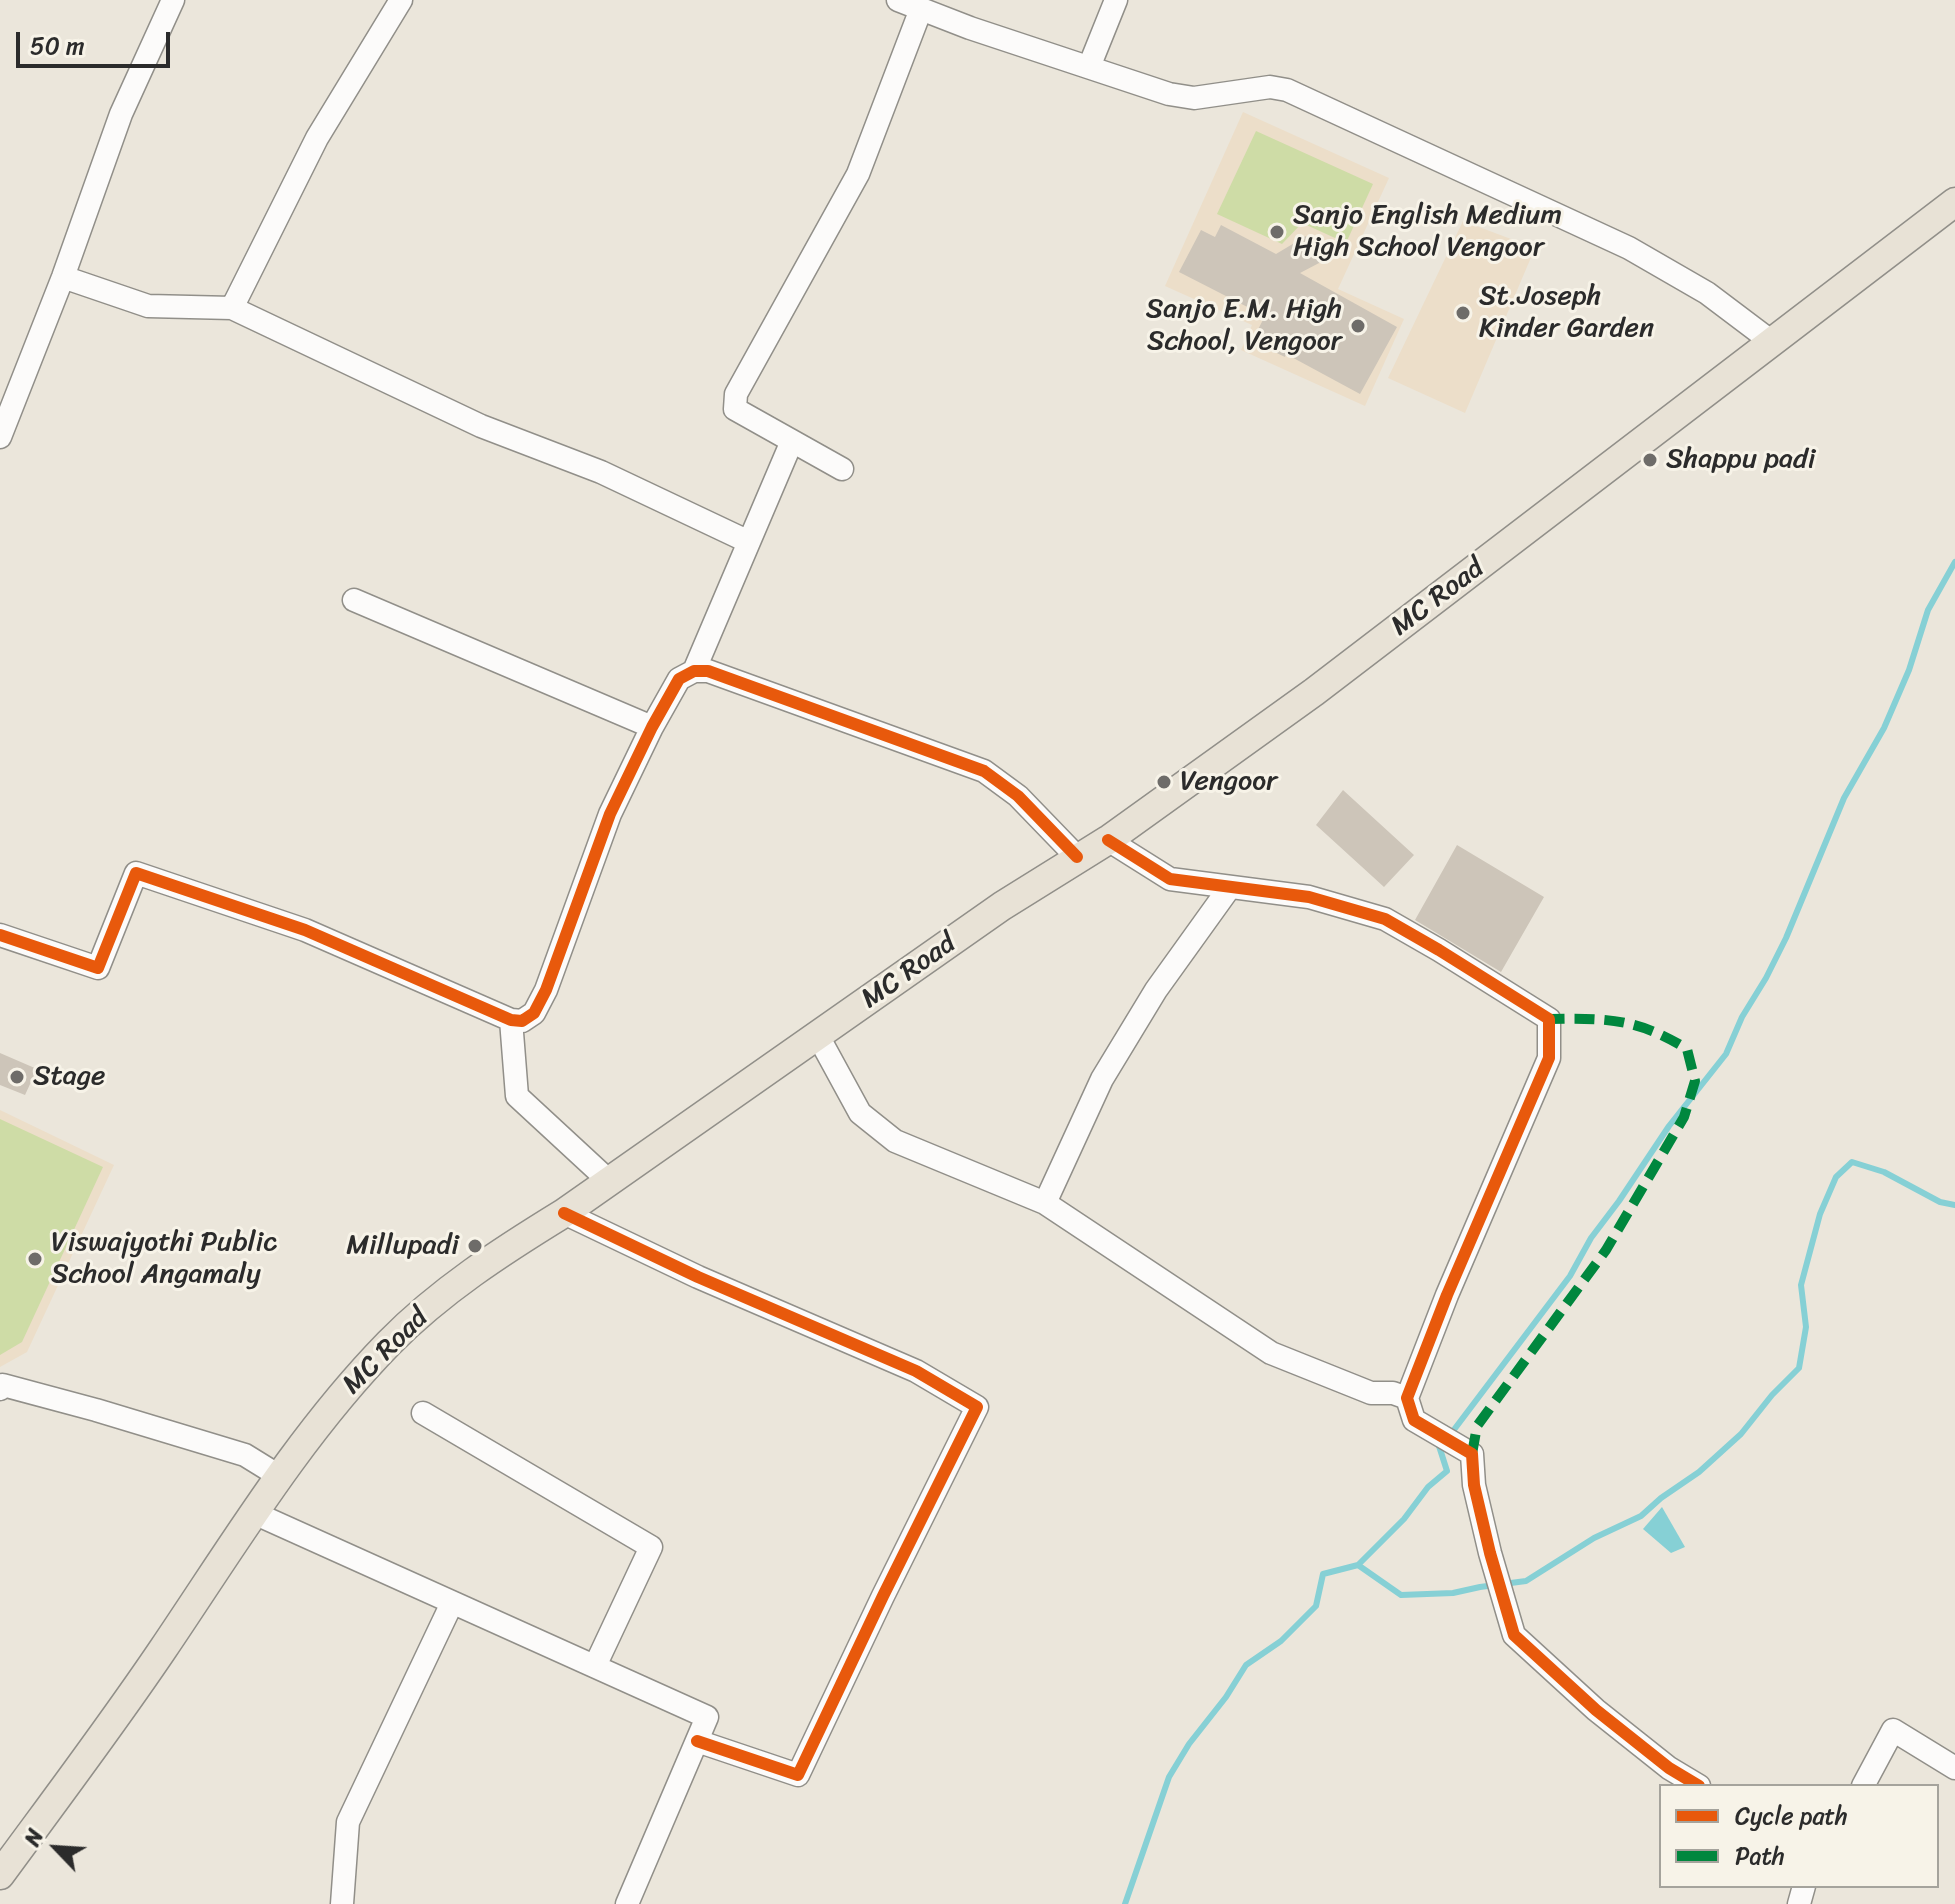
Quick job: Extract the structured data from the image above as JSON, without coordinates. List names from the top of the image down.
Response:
{
  "streets": {
    "main road": ["MC Road"]
  },
  "places": [
    "Sanjo English Medium High School Vengoor",
    "St.Joseph Kinder Garden",
    "Sanjo E.M. High School, Vengoor",
    "Shappu padi",
    "Vengoor",
    "Stage",
    "Millupadi",
    "Viswajyothi Public School Angamaly"
  ],
  "legend": ["Cycle path", "Path"],
  "scale_bar": "50 m",
  "north": "top left"
}
